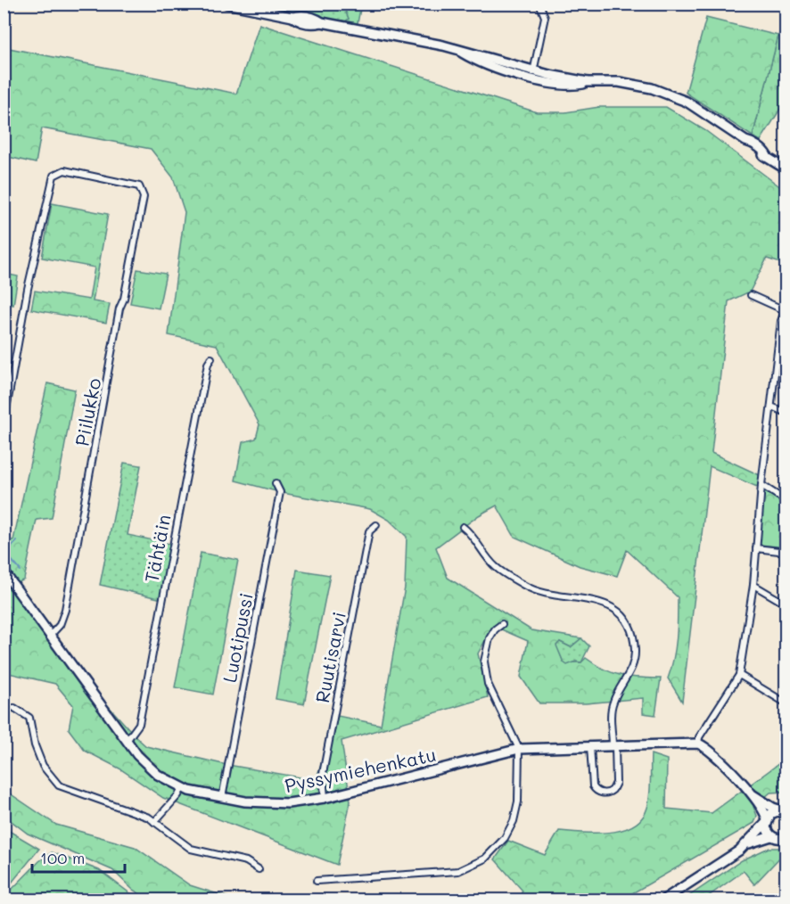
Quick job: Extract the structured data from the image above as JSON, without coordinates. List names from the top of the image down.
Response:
{
  "streets": {
    "street": [
      "Piilukko",
      "Tähtäin",
      "Luotipussi",
      "Ruutisarvi",
      "Pyssymiehenkatu"
    ]
  },
  "crossings": [
    ["Piilukko", "Pyssymiehenkatu"],
    ["Tähtäin", "Pyssymiehenkatu"],
    ["Luotipussi", "Pyssymiehenkatu"],
    ["Ruutisarvi", "Pyssymiehenkatu"]
  ],
  "scale_bar": "100 m"
}
